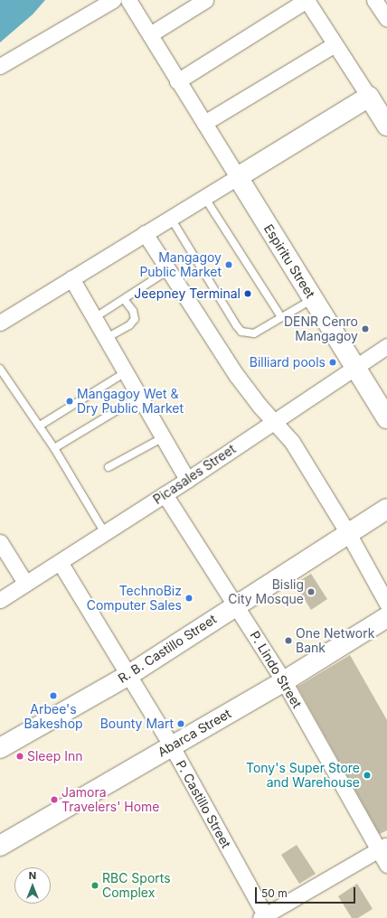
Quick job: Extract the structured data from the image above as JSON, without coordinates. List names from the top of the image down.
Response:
{
  "streets": {
    "street": [
      "Espiritu Street",
      "Picasales Street",
      "R. B. Castillo Street",
      "P. Lindo Street",
      "Abarca Street",
      "P. Castillo Street"
    ]
  },
  "crossings": [
    ["Espiritu Street", "Picasales Street"],
    ["Picasales Street", "P. Lindo Street"],
    ["Picasales Street", "P. Castillo Street"],
    ["R. B. Castillo Street", "P. Lindo Street"],
    ["R. B. Castillo Street", "P. Castillo Street"],
    ["P. Lindo Street", "Abarca Street"],
    ["Abarca Street", "P. Castillo Street"]
  ],
  "places": [
    "Mangagoy Public Market",
    "Jeepney Terminal",
    "DENR Cenro Mangagoy",
    "Billiard pools",
    "Mangagoy Wet & Dry Public Market",
    "Bislig City Mosque",
    "TechnoBiz Computer Sales",
    "One Network Bank",
    "Arbee's Bakeshop",
    "Bounty Mart",
    "Sleep Inn",
    "Tony's Super Store and Warehouse",
    "Jamora Travelers' Home",
    "RBC Sports Complex"
  ],
  "scale_bar": "50 m",
  "north": "top"
}
